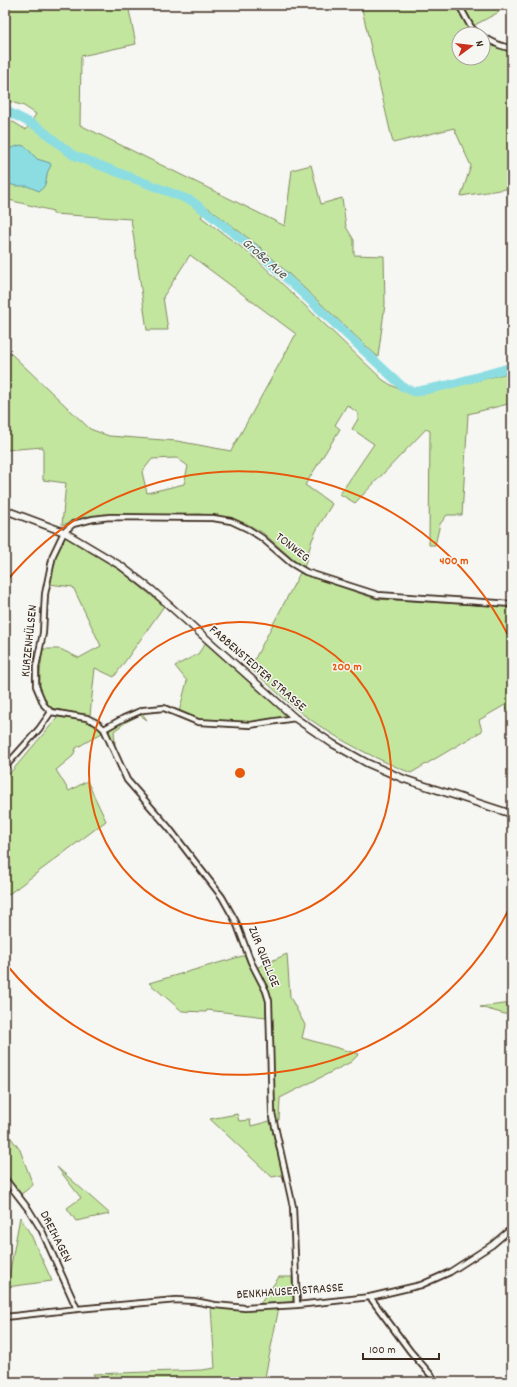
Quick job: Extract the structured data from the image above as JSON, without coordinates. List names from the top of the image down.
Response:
{
  "streets": {
    "street": [
      "TONWEG",
      "KURZENHÜLSEN",
      "FABBENSTEDTER STRASSE",
      "ZUR QUELLGE",
      "DREIHAGEN",
      "BENKHAUSER STRASSE"
    ]
  },
  "crossings": [
    ["TONWEG", "KURZENHÜLSEN"],
    ["TONWEG", "FABBENSTEDTER STRASSE"],
    ["KURZENHÜLSEN", "FABBENSTEDTER STRASSE"],
    ["ZUR QUELLGE", "BENKHAUSER STRASSE"],
    ["DREIHAGEN", "BENKHAUSER STRASSE"]
  ],
  "water": ["Große Aue"],
  "scale_bar": "100 m",
  "north": "right",
  "rings": ["400 m", "200 m"]
}
